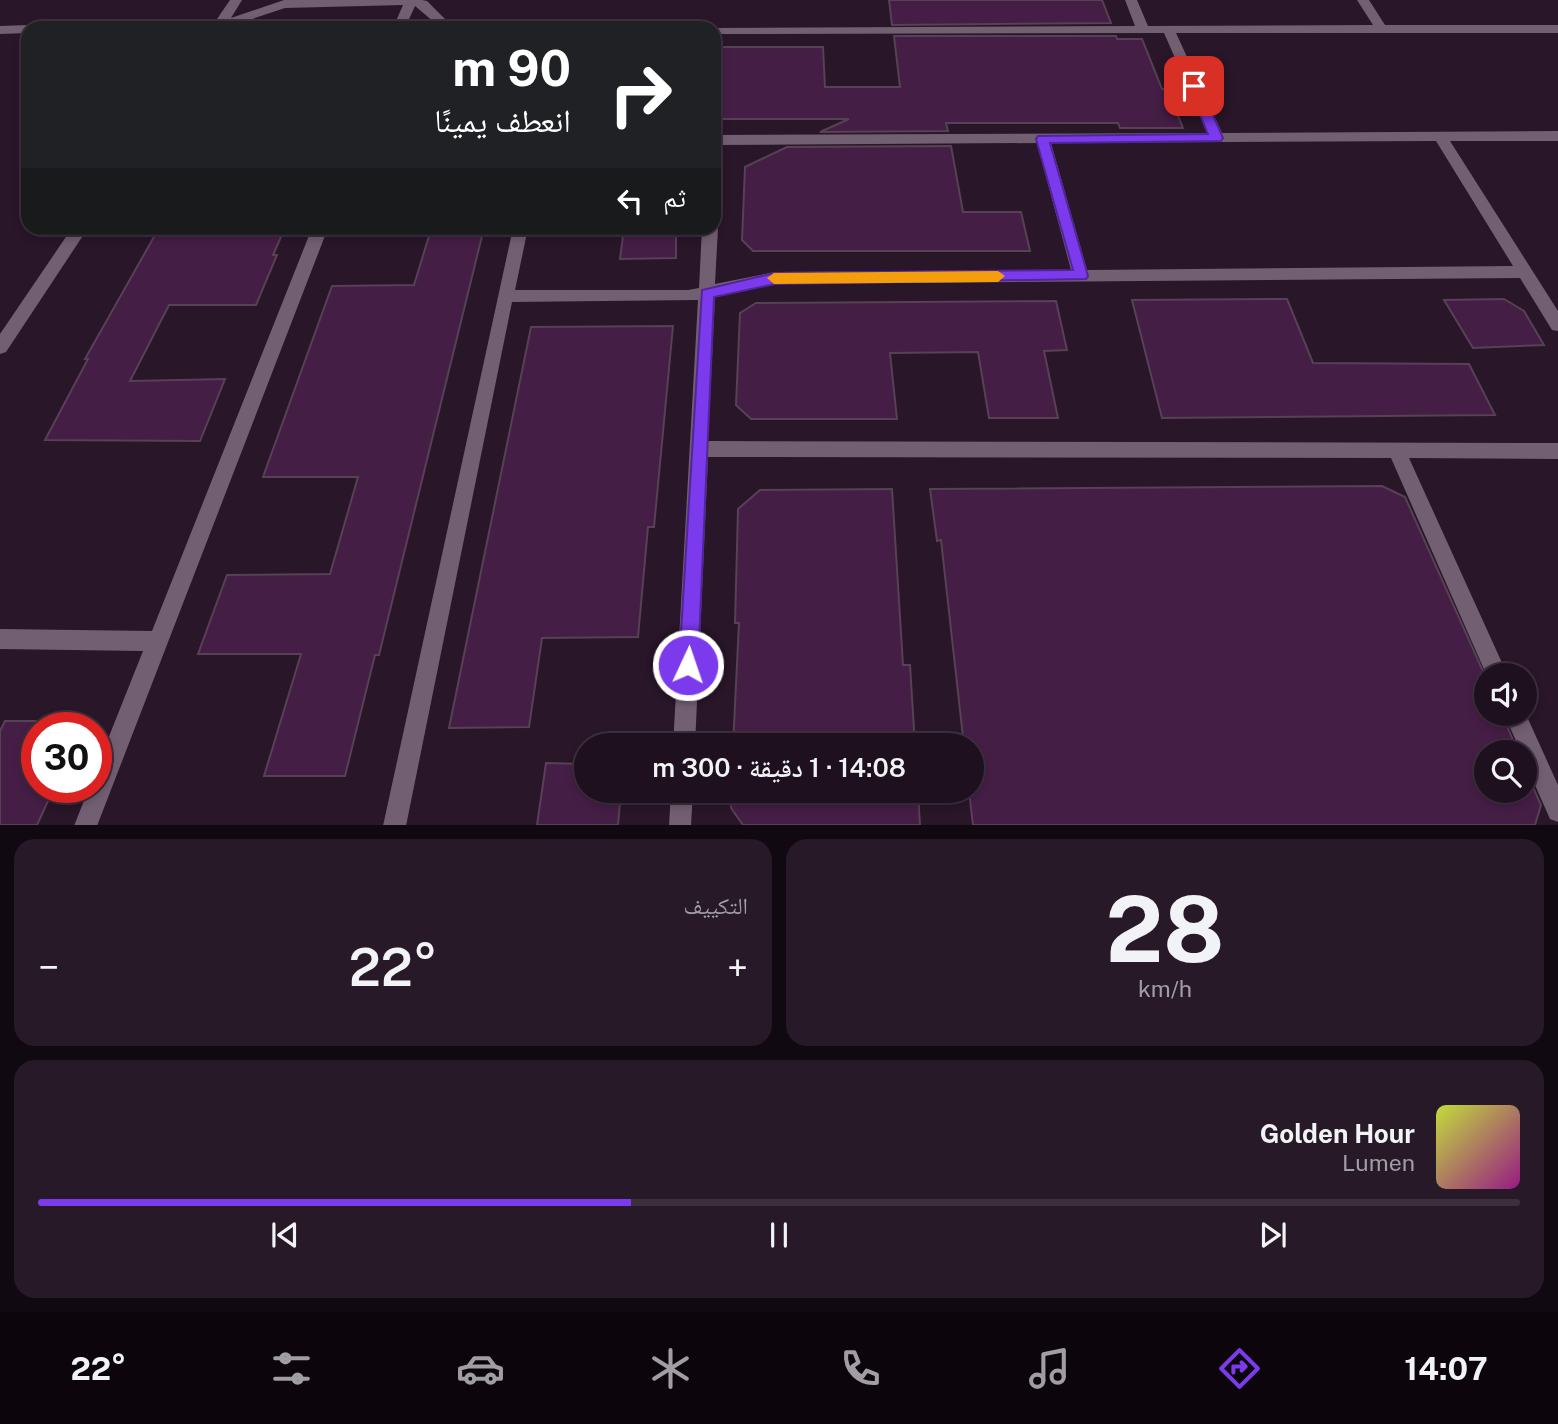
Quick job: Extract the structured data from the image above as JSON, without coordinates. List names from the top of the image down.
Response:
{
  "page": {
    "turn": ["90 m", "انعطف يمينًا"],
    "then": "ثم",
    "limit": "30",
    "trip": "14:08 · 1 دقيقة · 300 m",
    "tile": [
      ["28", "km/h"],
      "التكييف"
    ],
    "heat": ["−", "22°", "+"],
    "song": ["Golden Hour", "Lumen"],
    "tabs": ["14:07", "22°"]
  }
}
